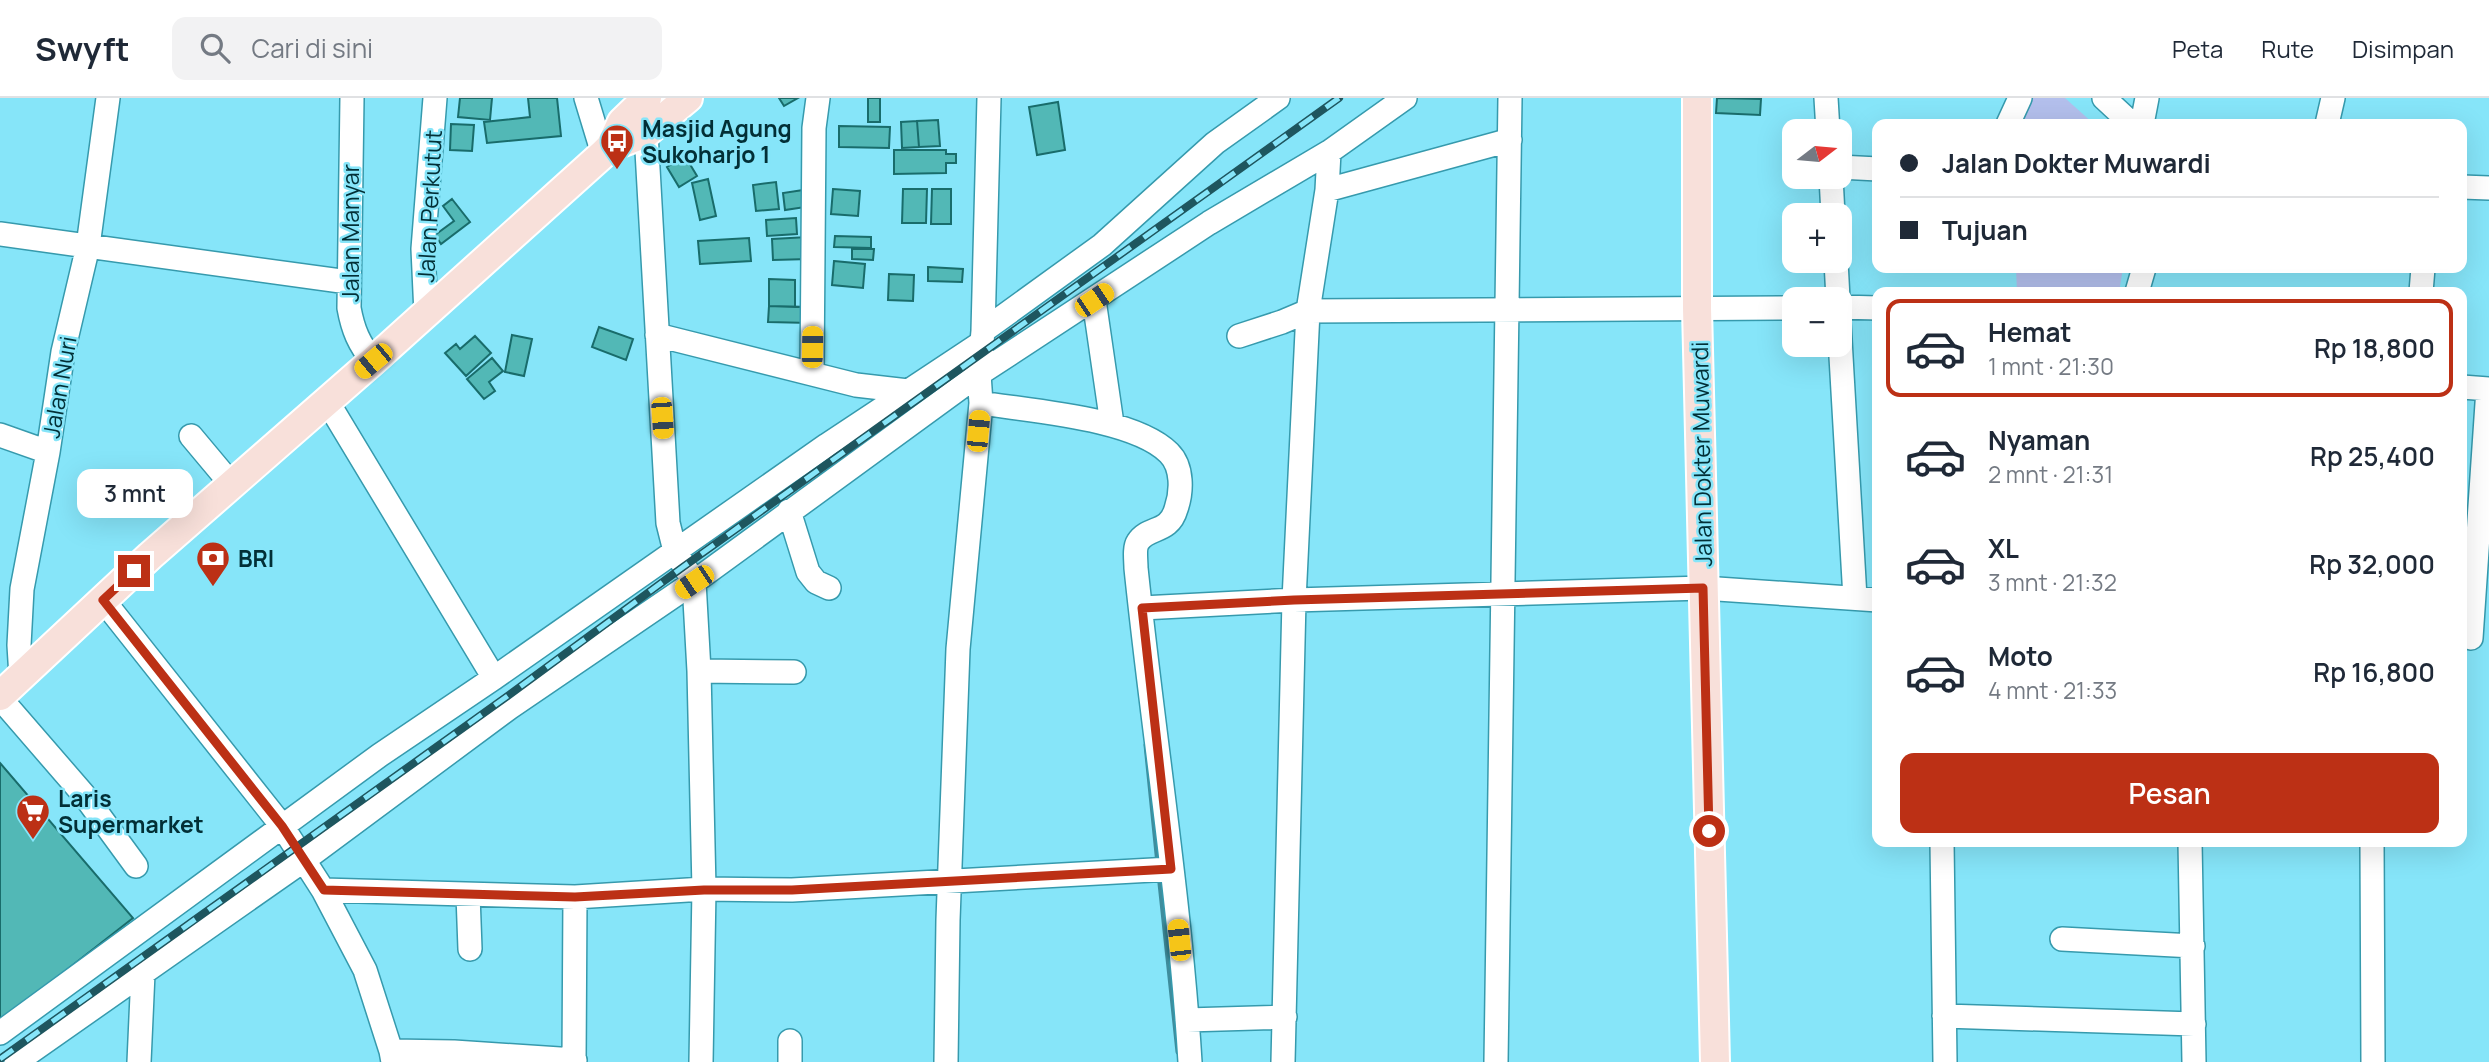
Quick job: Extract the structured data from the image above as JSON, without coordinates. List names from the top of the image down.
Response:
{
  "streets": {
    "main road": ["Jalan Dokter Muwardi"],
    "street": ["Jalan Perkutut", "Jalan Manyar", "Jalan Nuri"]
  },
  "places": {
    "bus stop": ["Masjid Agung Sukoharjo 1"],
    "bank": ["BRI"],
    "supermarket": ["Laris Supermarket"]
  },
  "north": "right",
  "page": {
    "header": "Swyft",
    "search": "Cari di sini",
    "nav": ["Peta", "Rute", "Disimpan"],
    "map_buttons": ["+", "−"],
    "banner": ["Jalan Dokter Muwardi", "Tujuan"],
    "list": [
      {
        "name": "Hemat",
        "note": "1 mnt · 21:30",
        "value": "Rp 18,800"
      },
      {
        "name": "Nyaman",
        "note": "2 mnt · 21:31",
        "value": "Rp 25,400"
      },
      {
        "name": "XL",
        "note": "3 mnt · 21:32",
        "value": "Rp 32,000"
      },
      {
        "name": "Moto",
        "note": "4 mnt · 21:33",
        "value": "Rp 16,800"
      }
    ],
    "bubble": "3 mnt",
    "buttons": "Pesan"
  }
}
